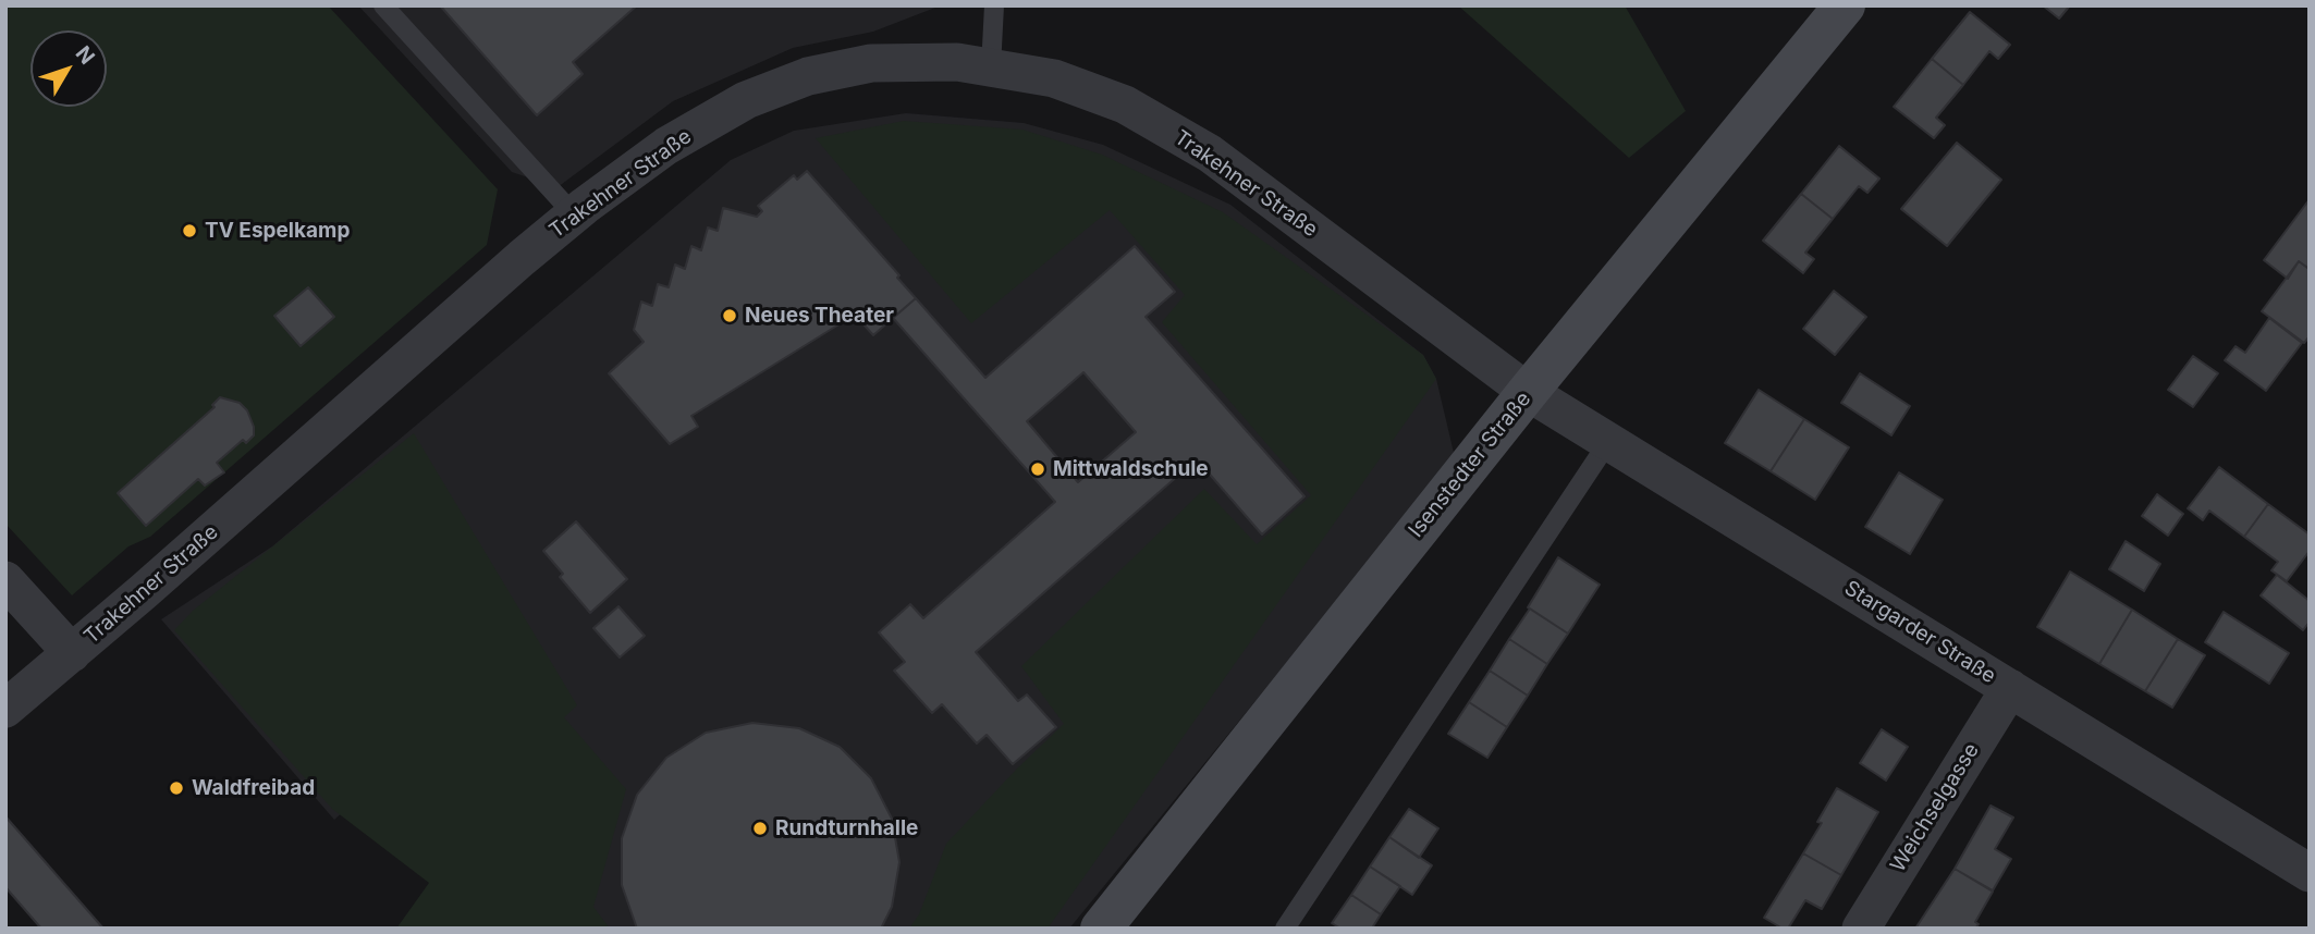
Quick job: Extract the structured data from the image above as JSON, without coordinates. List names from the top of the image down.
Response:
{
  "streets": {
    "street": [
      "Trakehner Straße",
      "Isenstedter Straße",
      "Stargarder Straße",
      "Weichselgasse"
    ]
  },
  "crossings": [
    ["Trakehner Straße", "Isenstedter Straße"],
    ["Trakehner Straße", "Stargarder Straße"],
    ["Isenstedter Straße", "Stargarder Straße"],
    ["Stargarder Straße", "Weichselgasse"]
  ],
  "places": [
    "TV Espelkamp",
    "Neues Theater",
    "Mittwaldschule",
    "Waldfreibad",
    "Rundturnhalle"
  ],
  "north": "top right"
}
